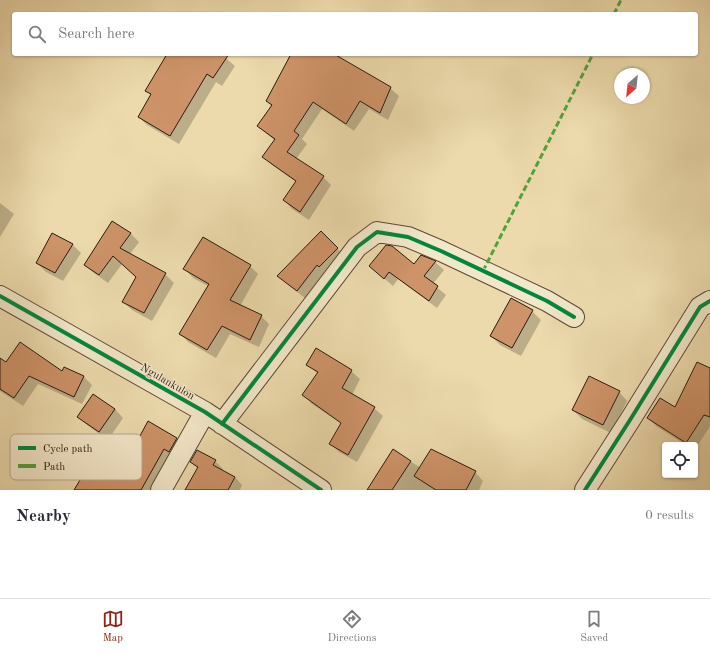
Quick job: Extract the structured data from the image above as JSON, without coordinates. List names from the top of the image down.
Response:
{
  "streets": {
    "street": ["Ngulankulon"]
  },
  "legend": ["Cycle path", "Path"],
  "north": "bottom left",
  "page": {
    "search": "Search here",
    "heading": ["Nearby", "0 results"],
    "nav": ["Map", "Directions", "Saved"]
  }
}
